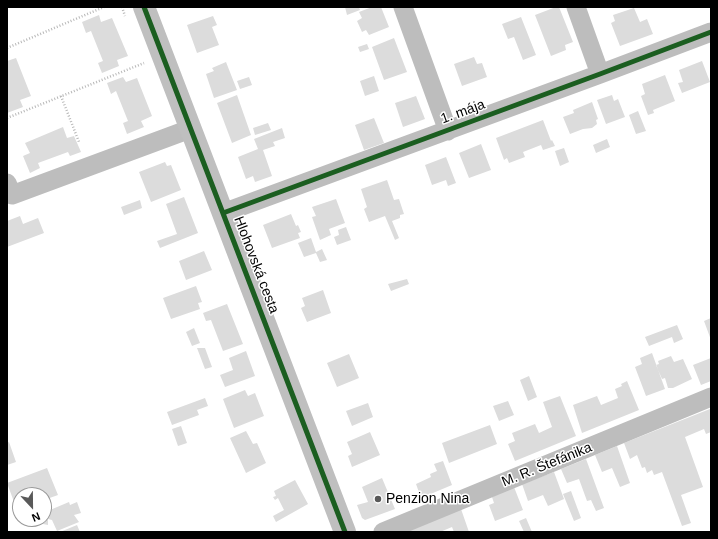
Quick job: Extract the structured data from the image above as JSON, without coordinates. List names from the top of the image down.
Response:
{
  "streets": {
    "street": ["1. mája", "Hlohovská cesta", "M. R. Štefánika"]
  },
  "crossings": [
    ["1. mája", "Hlohovská cesta"]
  ],
  "places": ["Penzion Nina"],
  "north": "bottom"
}
